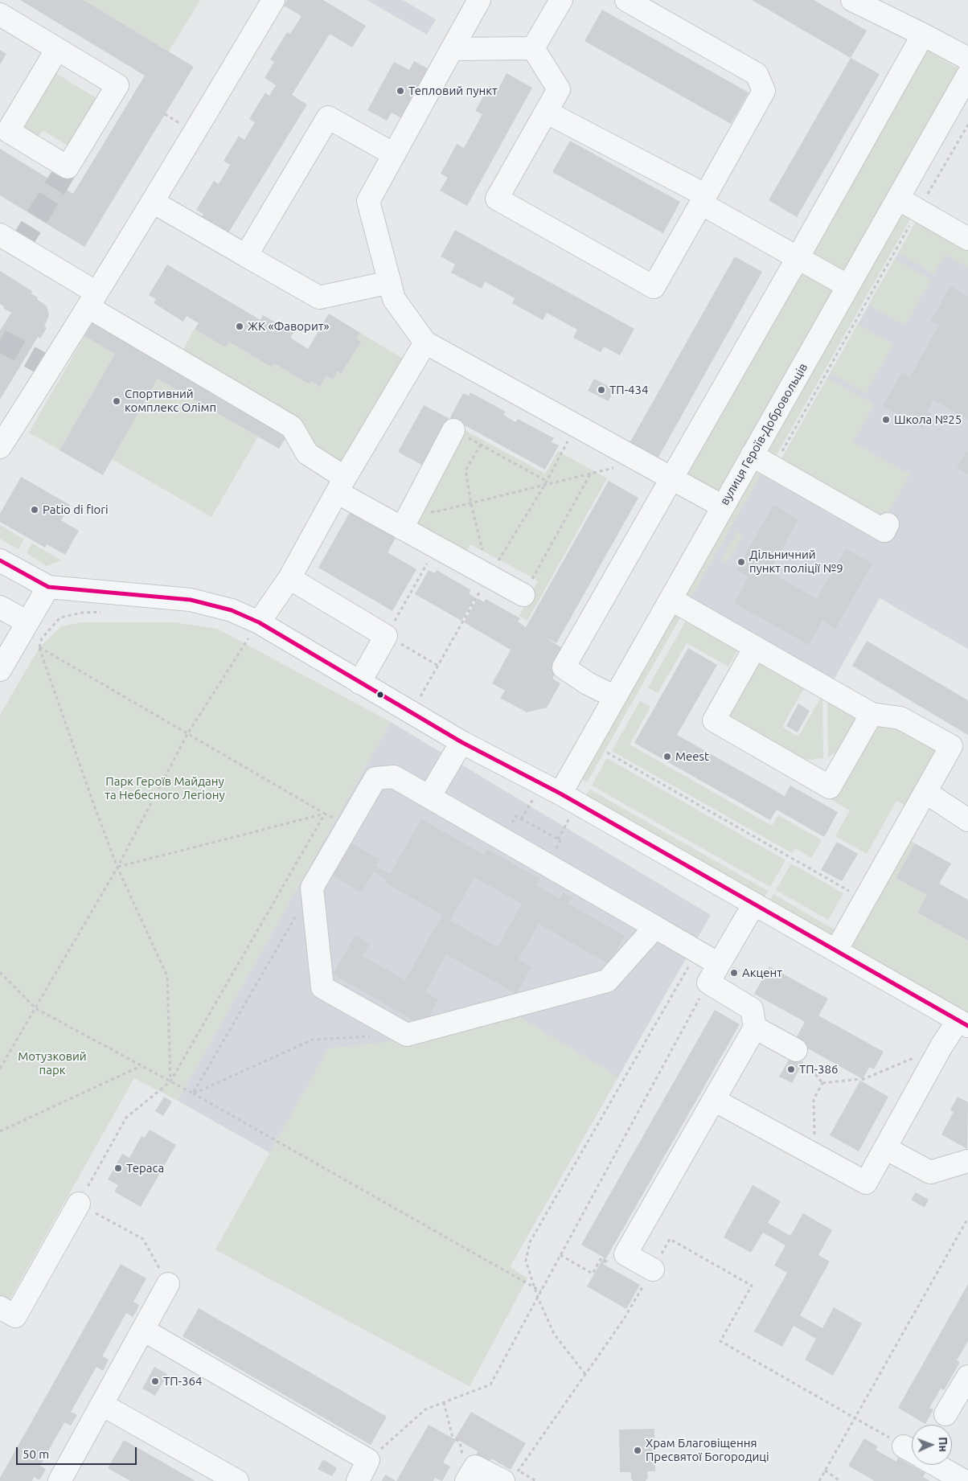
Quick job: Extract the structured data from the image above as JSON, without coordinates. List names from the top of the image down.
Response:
{
  "streets": {
    "street": ["вулиця Героїв-Добровольців"]
  },
  "parks": ["Парк Героїв Майдану та Небесного Легіону", "Мотузковий парк"],
  "places": [
    "Тепловий пункт",
    "ЖК «Фаворит»",
    "ТП-434",
    "Спортивний комплекс Олімп",
    "Школа №25",
    "Patio di fiori",
    "Дільничний пункт поліції №9",
    "Meest",
    "Акцент",
    "ТП-386",
    "Тераса",
    "ТП-364",
    "Храм Благовіщення Пресвятої Богородиці"
  ],
  "scale_bar": "50 m",
  "north": "right"
}
